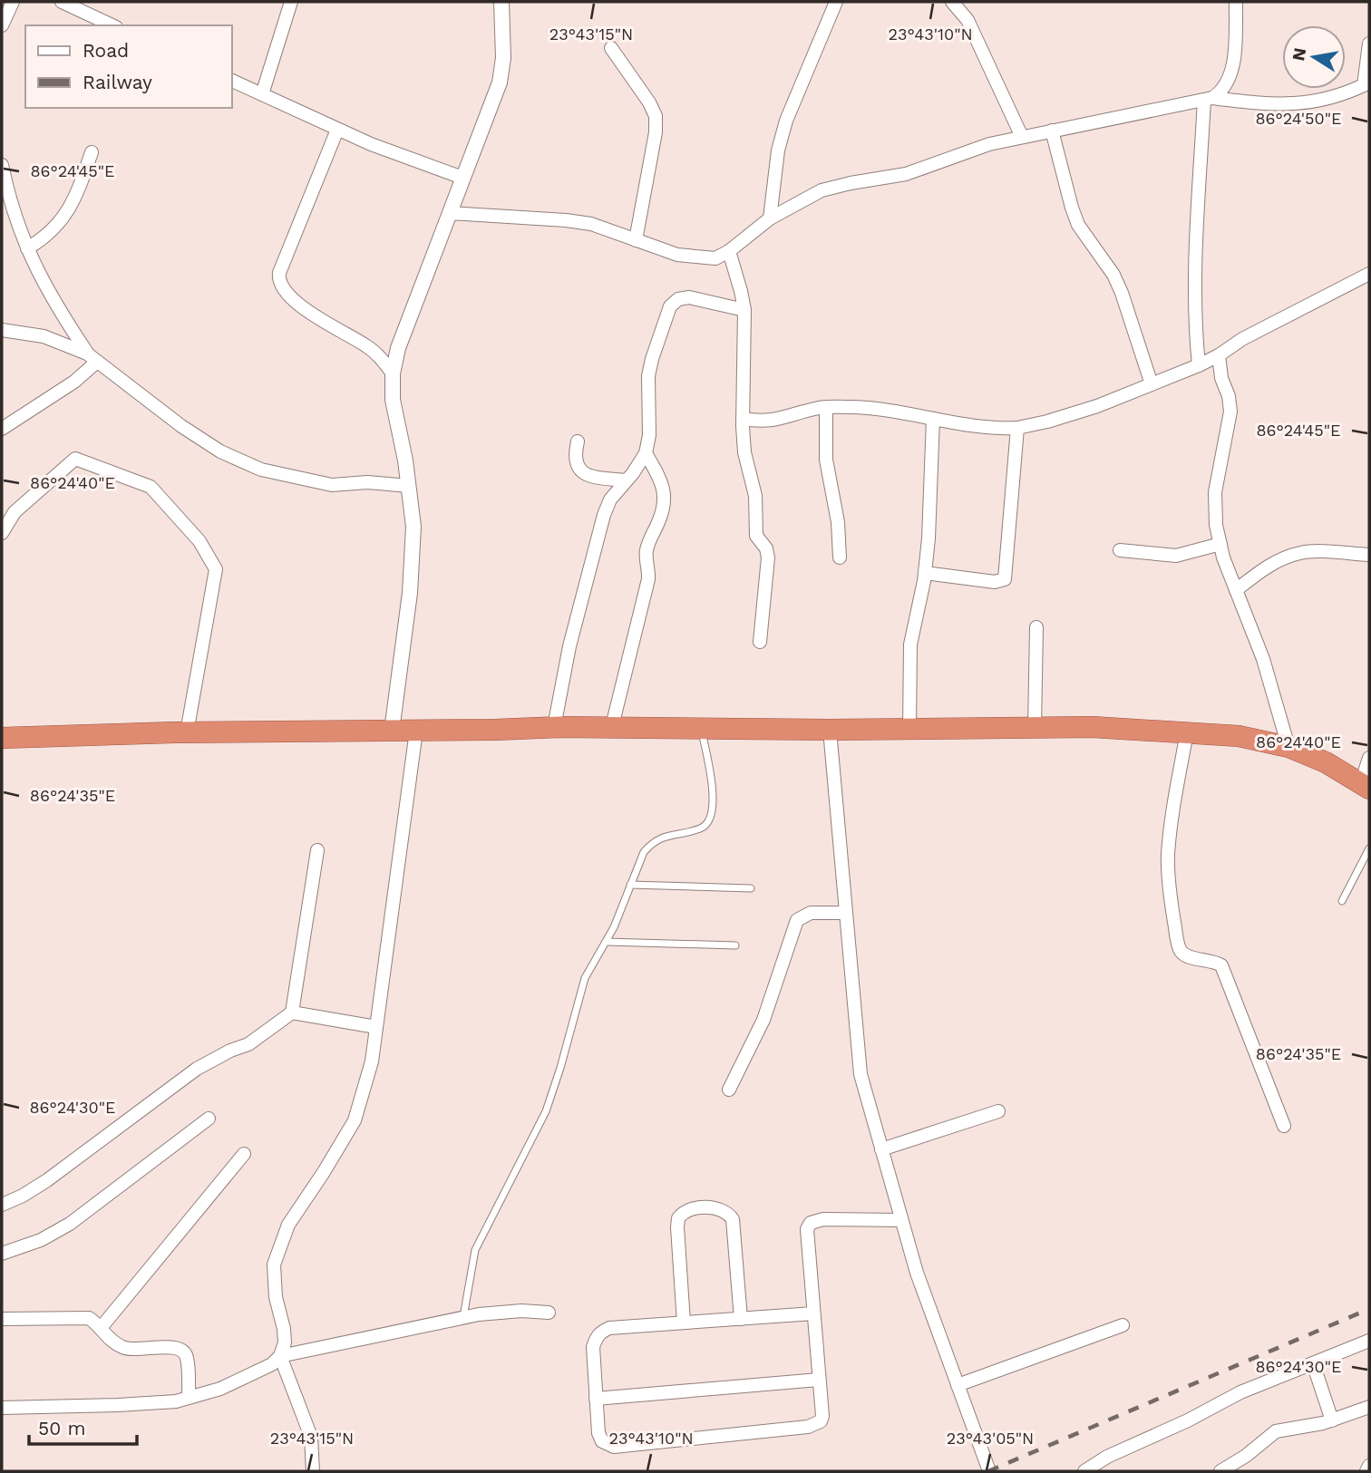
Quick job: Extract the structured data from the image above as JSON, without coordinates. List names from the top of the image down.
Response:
{
  "legend": ["Road", "Railway"],
  "scale_bar": "50 m",
  "north": "left",
  "coordinates": [
    "23°43'15\"N",
    "23°43'10\"N",
    "86°24'50\"E",
    "86°24'45\"E",
    "86°24'40\"E",
    "86°24'35\"E",
    "86°24'30\"E",
    "23°43'05\"N"
  ]
}
